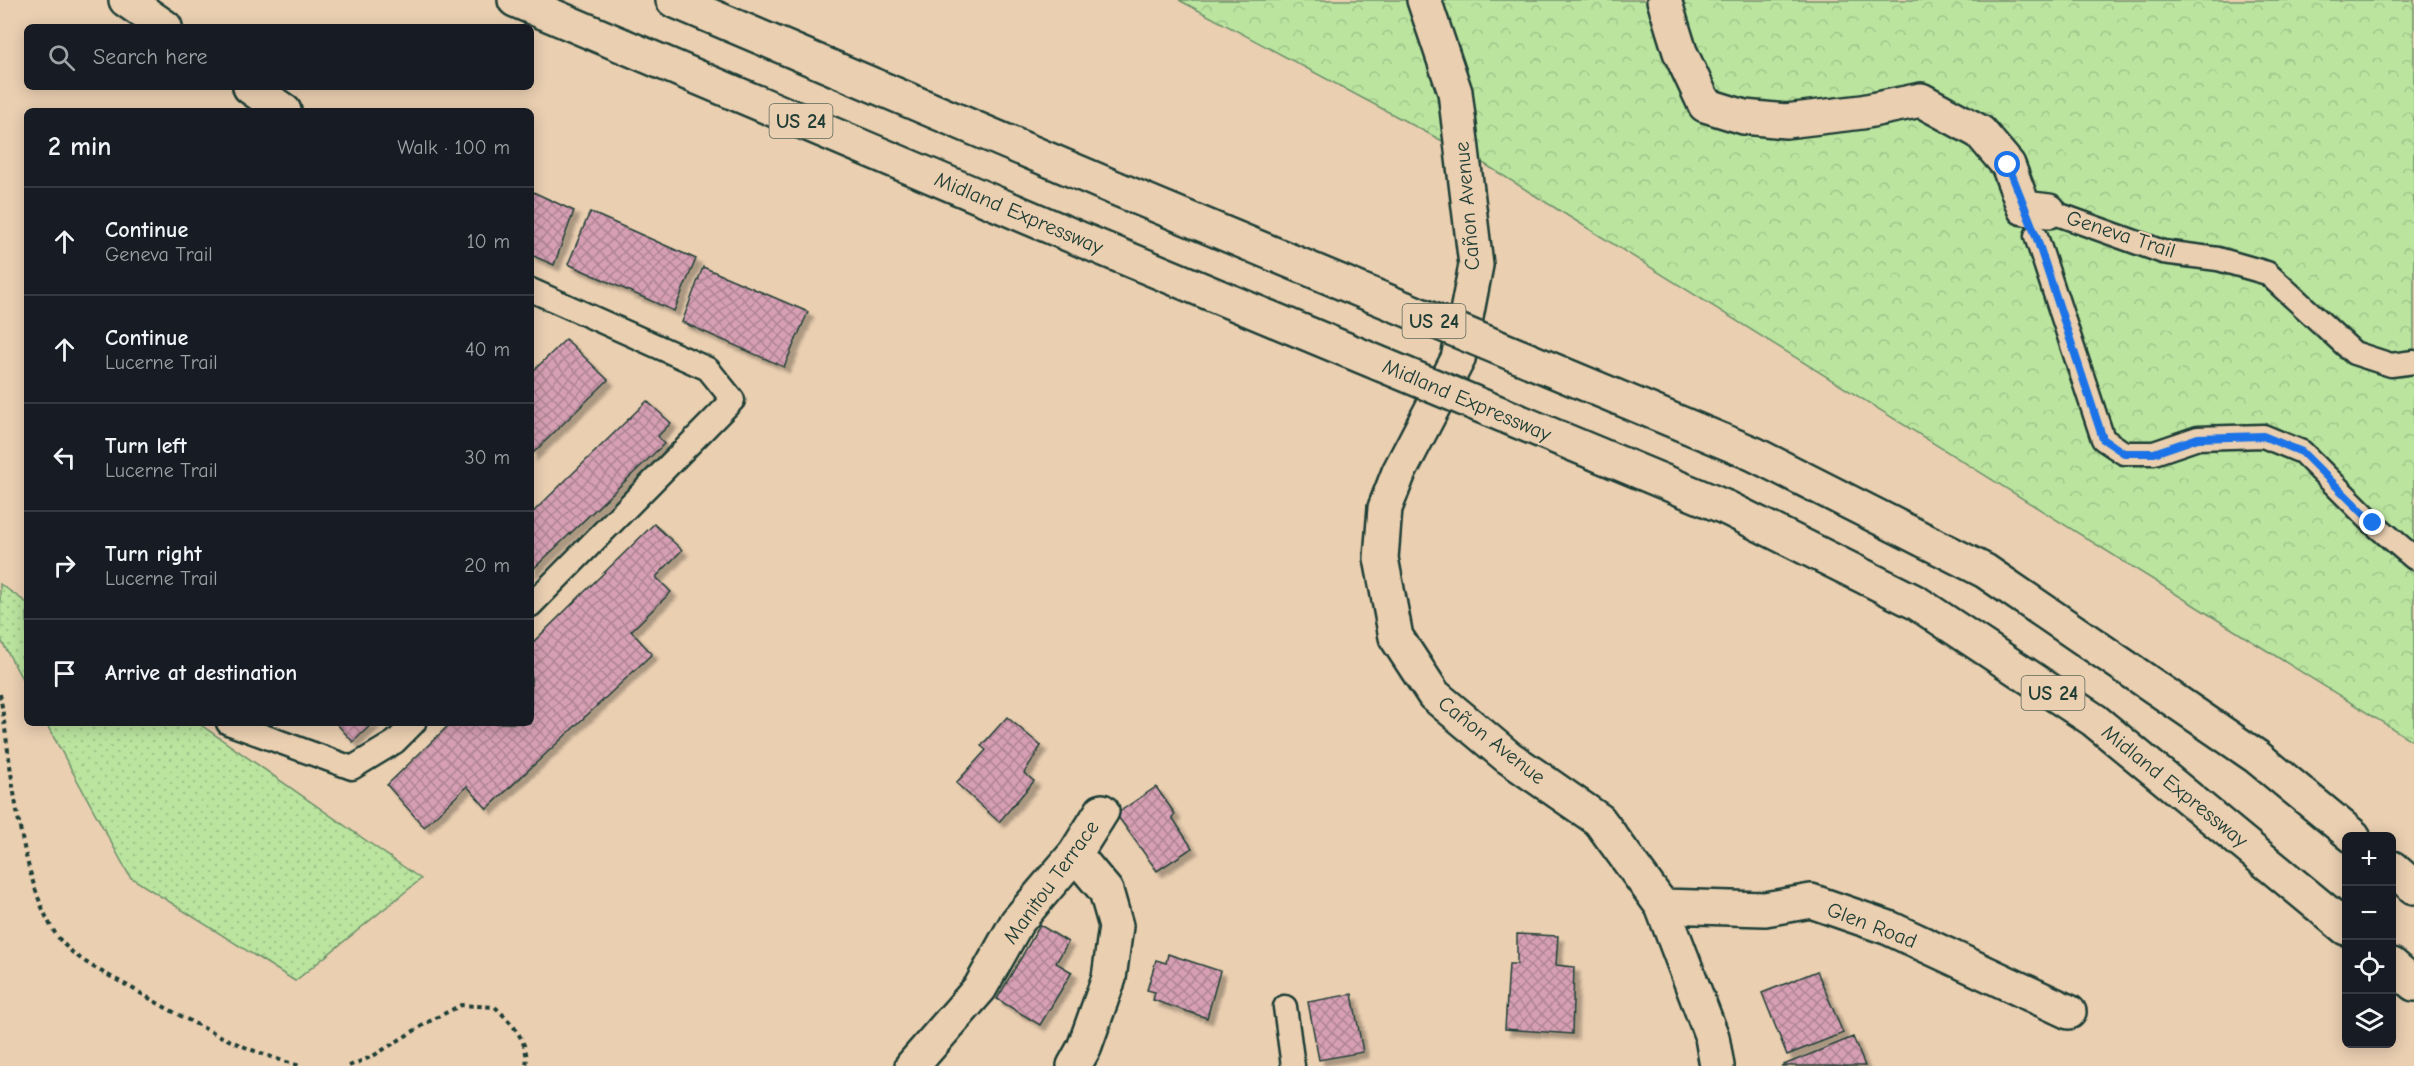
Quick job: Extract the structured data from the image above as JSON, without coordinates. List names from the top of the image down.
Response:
{
  "streets": {
    "main road": [
      "US 24",
      "Cañon Avenue",
      "Midland Expressway",
      "Manitou Terrace",
      "Glen Road"
    ],
    "lane": ["Geneva Trail"]
  },
  "crossings": [
    ["Cañon Avenue", "Glen Road"]
  ],
  "page": {
    "search": "Search here",
    "heading": ["2 min", "Walk · 100 m"],
    "list": [
      ["Continue", "Geneva Trail", "10 m"],
      ["Continue", "Lucerne Trail", "40 m"],
      ["Turn left", "Lucerne Trail", "30 m"],
      ["Turn right", "Lucerne Trail", "20 m"],
      "Arrive at destination"
    ],
    "map_buttons": ["+", "−"]
  }
}
